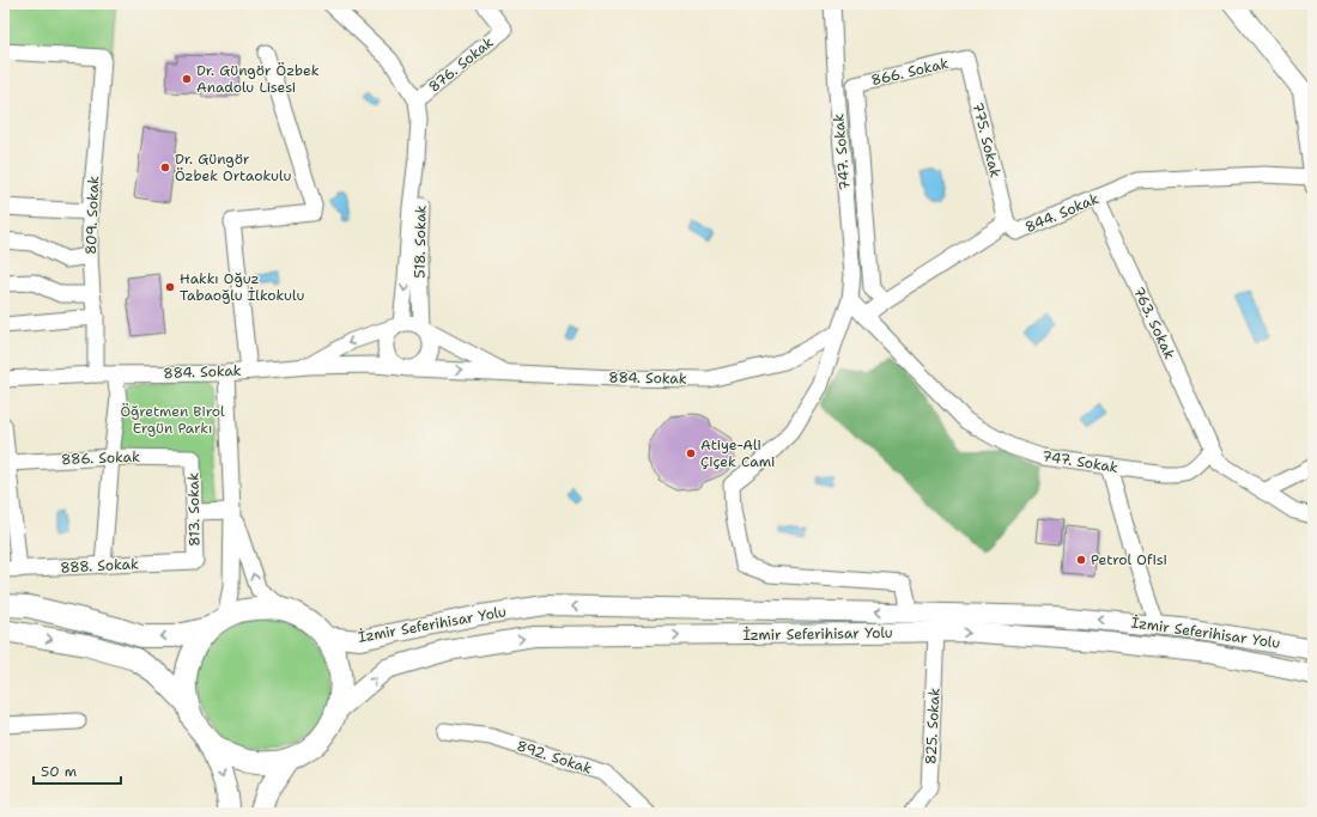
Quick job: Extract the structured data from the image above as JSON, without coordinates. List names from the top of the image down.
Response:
{
  "streets": {
    "main road": ["İzmir Seferihisar Yolu"],
    "street": [
      "876. Sokak",
      "866. Sokak",
      "775. Sokak",
      "747. Sokak",
      "844. Sokak",
      "809. Sokak",
      "518. Sokak",
      "763. Sokak",
      "884. Sokak",
      "886. Sokak",
      "813. Sokak",
      "888. Sokak",
      "825. Sokak",
      "892. Sokak"
    ]
  },
  "crossings": [
    ["876. Sokak", "518. Sokak"],
    ["866. Sokak", "775. Sokak"],
    ["866. Sokak", "844. Sokak"],
    ["775. Sokak", "844. Sokak"],
    ["747. Sokak", "844. Sokak"],
    ["747. Sokak", "763. Sokak"],
    ["844. Sokak", "763. Sokak"],
    ["809. Sokak", "884. Sokak"],
    ["518. Sokak", "884. Sokak"],
    ["886. Sokak", "813. Sokak"],
    ["813. Sokak", "888. Sokak"],
    ["İzmir Seferihisar Yolu", "825. Sokak"]
  ],
  "parks": ["Öğretmen Birol Ergün Parkı"],
  "places": [
    "Dr. Güngör Özbek Anadolu Lisesi",
    "Dr. Güngör Özbek Ortaokulu",
    "Hakkı Oğuz Tabaoğlu İlkokulu",
    "Atiye-Ali Çiçek Cami",
    "Petrol Ofisi"
  ],
  "scale_bar": "50 m"
}
